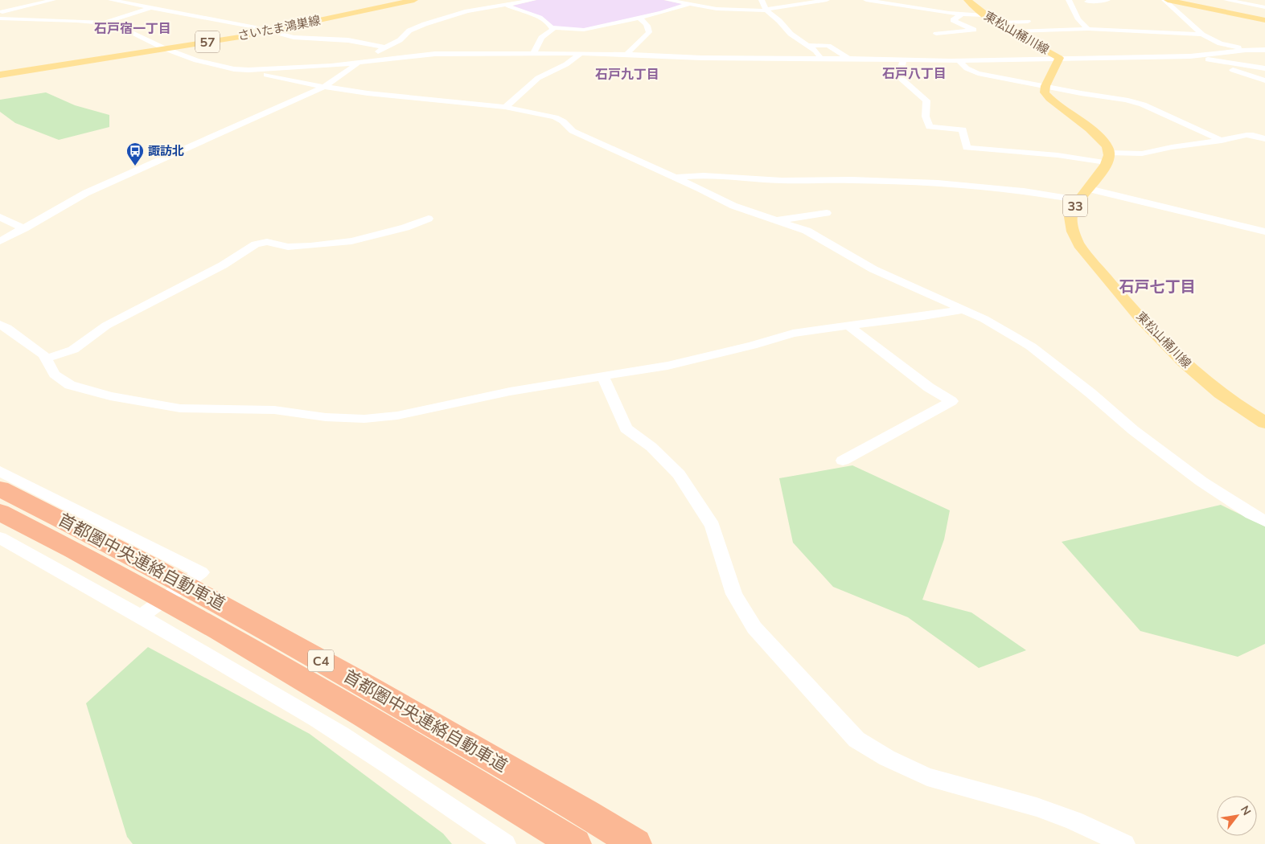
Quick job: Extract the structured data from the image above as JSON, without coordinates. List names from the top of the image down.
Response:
{
  "streets": {
    "highway": ["首都圏中央連絡自動車道", "C4"],
    "main road": [
      "さいたま鴻巣線",
      "東松山桶川線",
      "57",
      "33"
    ]
  },
  "districts": [
    "石戸宿一丁目",
    "石戸八丁目",
    "石戸九丁目",
    "石戸七丁目"
  ],
  "places": {
    "bus stop": ["諏訪北"]
  },
  "north": "top right"
}
